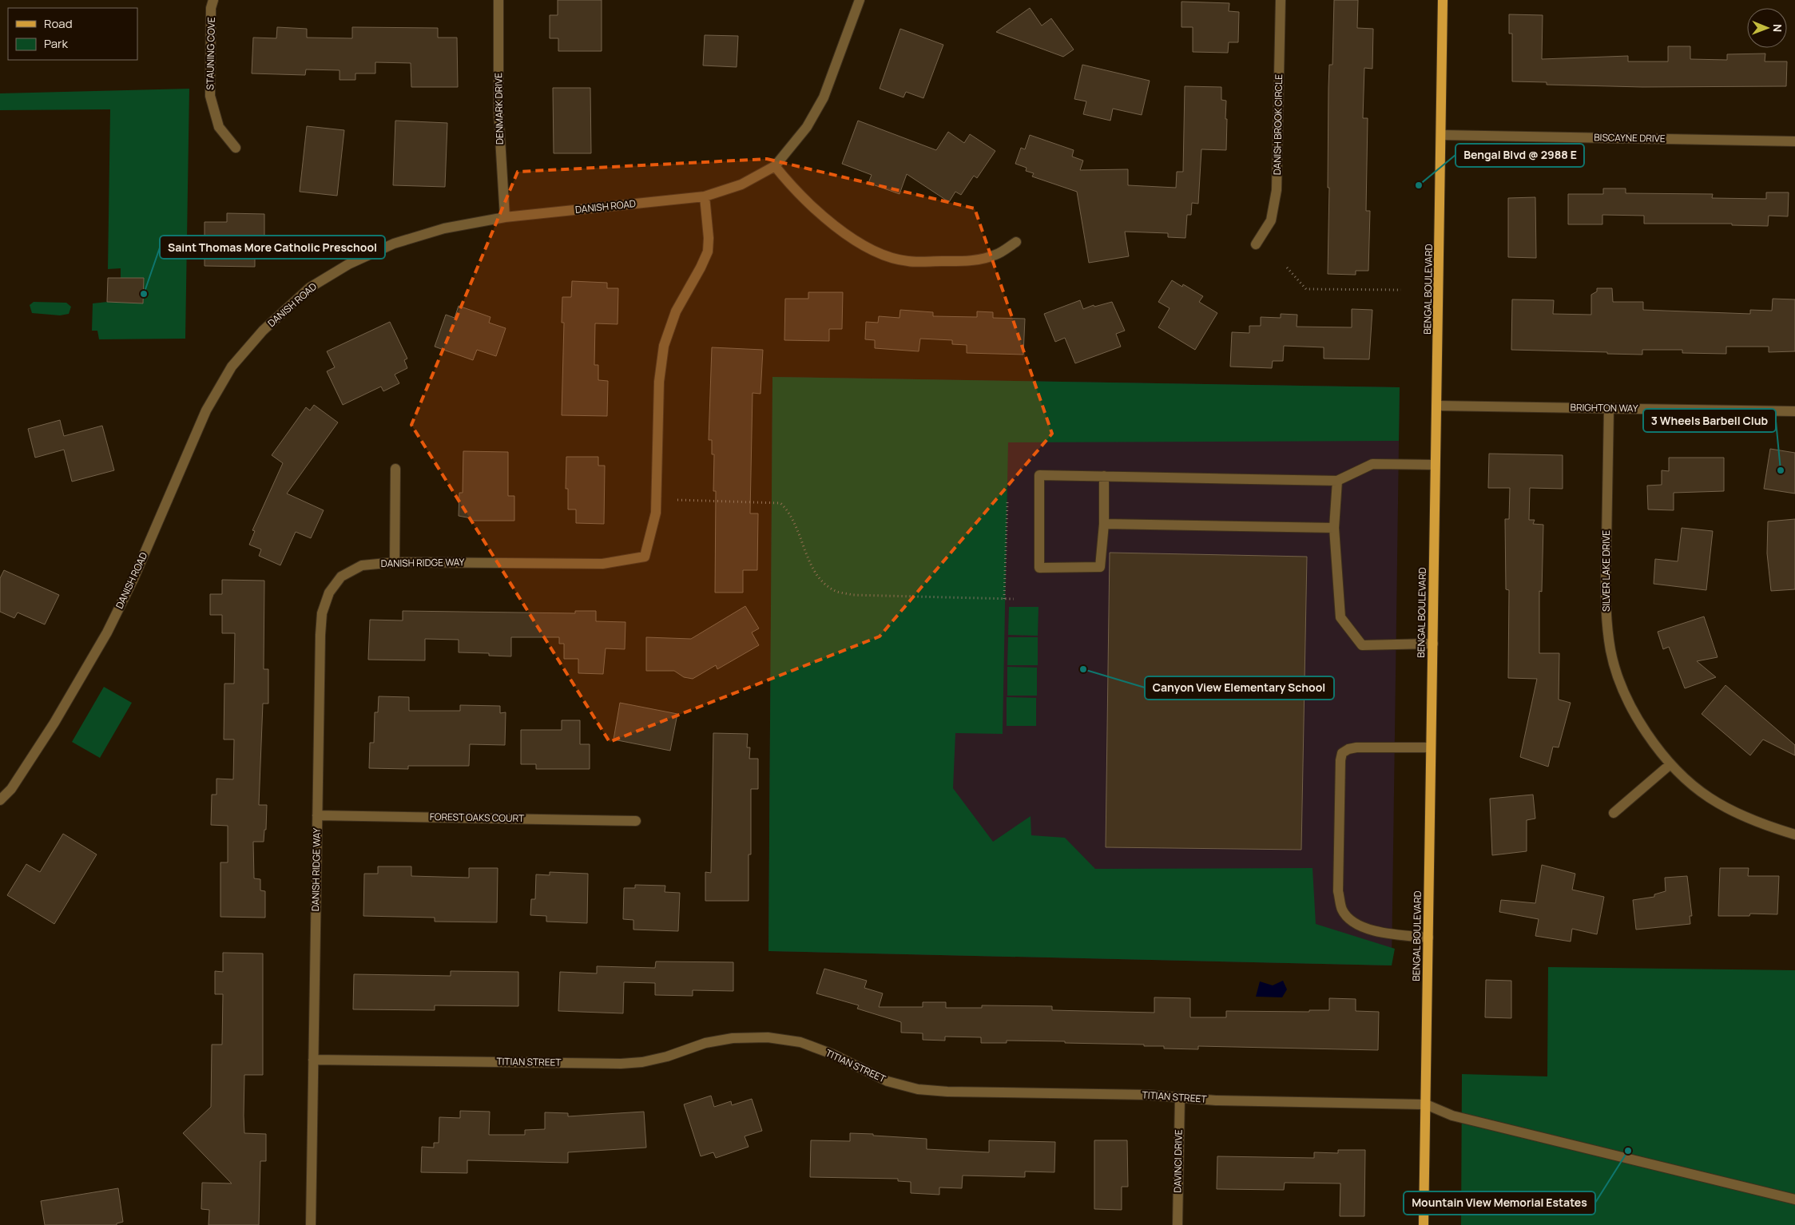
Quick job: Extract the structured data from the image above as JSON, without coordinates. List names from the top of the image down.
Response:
{
  "streets": {
    "main road": ["BENGAL BOULEVARD"],
    "street": [
      "STAUNING COVE",
      "DENMARK DRIVE",
      "DANISH BROOK CIRCLE",
      "BISCAYNE DRIVE",
      "DANISH ROAD",
      "BRIGHTON WAY",
      "DANISH RIDGE WAY",
      "SILVER LAKE DRIVE",
      "FOREST OAKS COURT",
      "TITIAN STREET",
      "DAVINCI DRIVE"
    ]
  },
  "crossings": [
    ["DENMARK DRIVE", "DANISH ROAD"],
    ["BISCAYNE DRIVE", "BENGAL BOULEVARD"],
    ["DANISH ROAD", "DANISH RIDGE WAY"],
    ["BENGAL BOULEVARD", "BRIGHTON WAY"],
    ["BENGAL BOULEVARD", "TITIAN STREET"],
    ["BRIGHTON WAY", "SILVER LAKE DRIVE"],
    ["DANISH RIDGE WAY", "FOREST OAKS COURT"],
    ["DANISH RIDGE WAY", "TITIAN STREET"],
    ["TITIAN STREET", "DAVINCI DRIVE"]
  ],
  "places": [
    "Bengal Blvd @ 2988 E",
    "Saint Thomas More Catholic Preschool",
    "3 Wheels Barbell Club",
    "Canyon View Elementary School",
    "Mountain View Memorial Estates"
  ],
  "legend": ["Road", "Park"],
  "north": "right"
}
